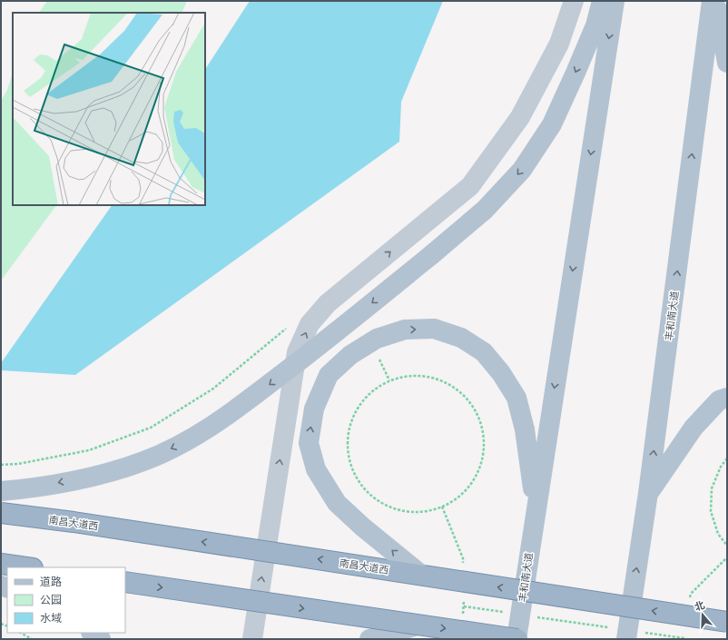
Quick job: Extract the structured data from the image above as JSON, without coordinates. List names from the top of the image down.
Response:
{
  "streets": {
    "highway": ["南昌大道西"],
    "main road": ["丰和南大道"]
  },
  "legend": ["道路", "公园", "水域"],
  "north": "top"
}
